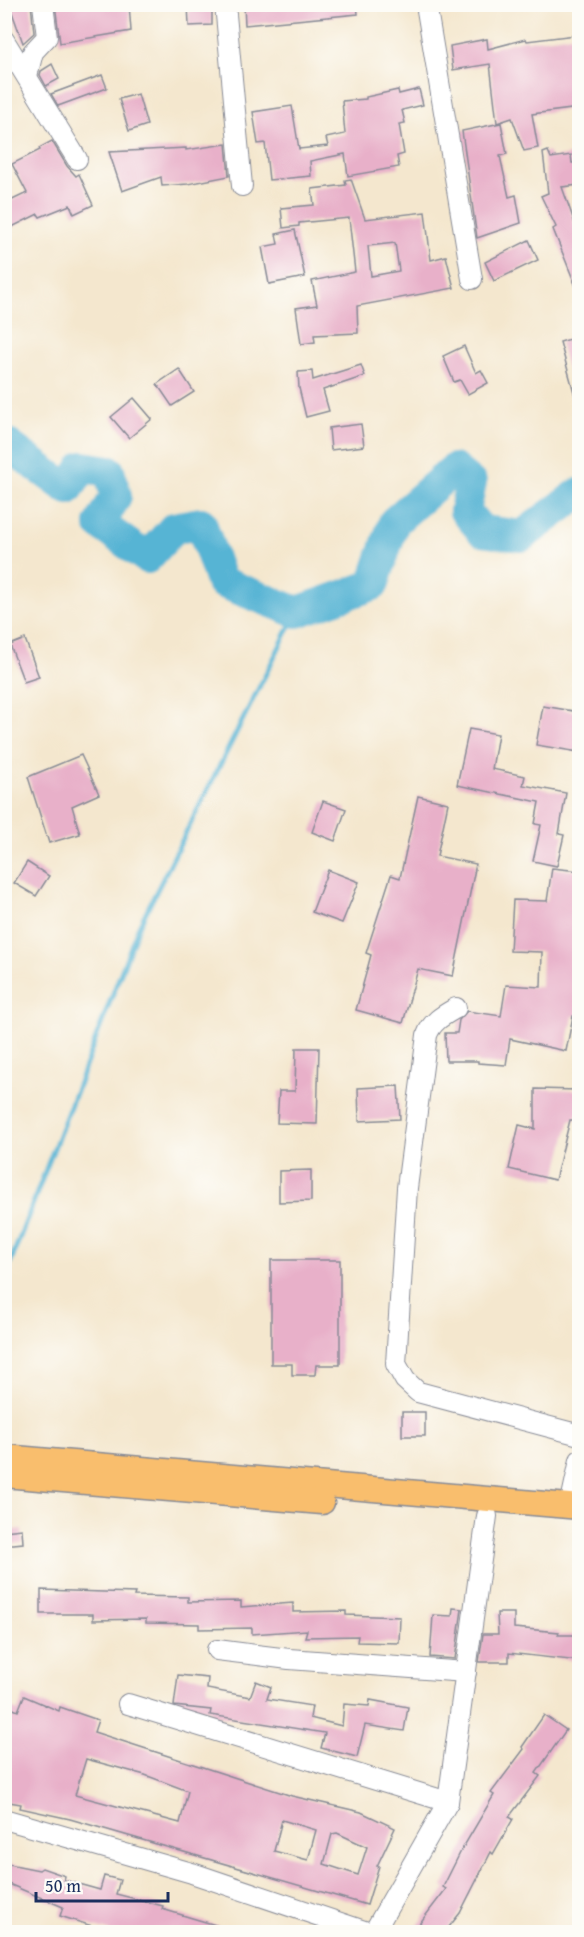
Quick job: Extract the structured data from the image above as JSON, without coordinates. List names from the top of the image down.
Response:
{
  "scale_bar": "50 m"
}
